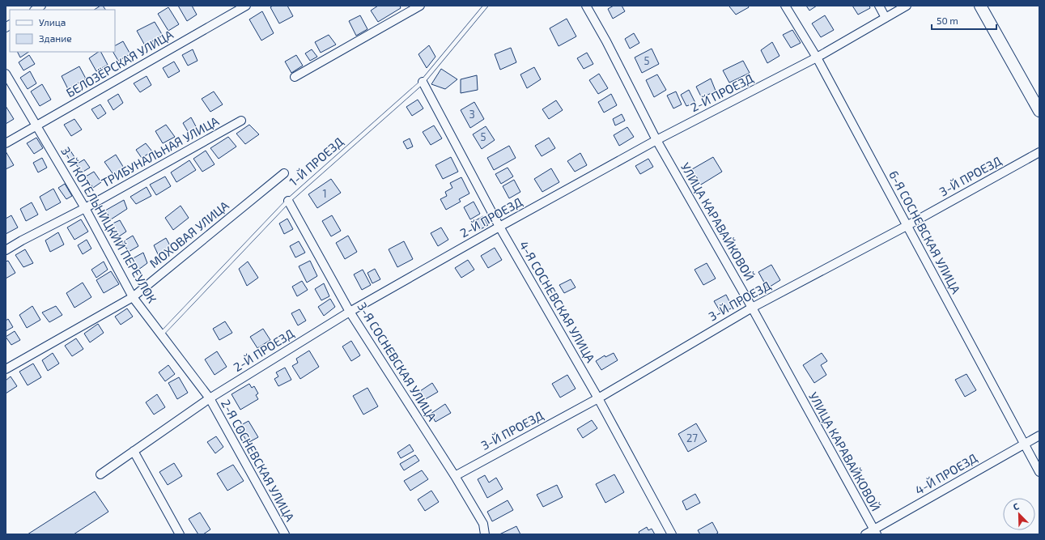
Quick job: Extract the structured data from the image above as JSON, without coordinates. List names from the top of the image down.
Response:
{
  "streets": {
    "street": [
      "БЕЛОЗЁРСКАЯ УЛИЦА",
      "2-Й ПРОЕЗД",
      "ТРИБУНАЛЬНАЯ УЛИЦА",
      "3-Й ПРОЕЗД",
      "УЛИЦА КАРАВАЙКОВОЙ",
      "3-Й КОТЕЛЬНИЦКИЙ ПЕРЕУЛОК",
      "6-Я СОСНЕВСКАЯ УЛИЦА",
      "МОХОВАЯ УЛИЦА",
      "4-Я СОСНЕВСКАЯ УЛИЦА",
      "3-Я СОСНЕВСКАЯ УЛИЦА",
      "2-Я СОСНЕВСКАЯ УЛИЦА",
      "4-Й ПРОЕЗД"
    ],
    "lane": ["1-Й ПРОЕЗД"]
  },
  "crossings": [
    ["БЕЛОЗЁРСКАЯ УЛИЦА", "3-Й КОТЕЛЬНИЦКИЙ ПЕРЕУЛОК"],
    ["2-Й ПРОЕЗД", "УЛИЦА КАРАВАЙКОВОЙ"],
    ["2-Й ПРОЕЗД", "3-Й КОТЕЛЬНИЦКИЙ ПЕРЕУЛОК"],
    ["2-Й ПРОЕЗД", "6-Я СОСНЕВСКАЯ УЛИЦА"],
    ["2-Й ПРОЕЗД", "4-Я СОСНЕВСКАЯ УЛИЦА"],
    ["2-Й ПРОЕЗД", "3-Я СОСНЕВСКАЯ УЛИЦА"],
    ["2-Й ПРОЕЗД", "2-Я СОСНЕВСКАЯ УЛИЦА"],
    ["ТРИБУНАЛЬНАЯ УЛИЦА", "3-Й КОТЕЛЬНИЦКИЙ ПЕРЕУЛОК"],
    ["1-Й ПРОЕЗД", "3-Й КОТЕЛЬНИЦКИЙ ПЕРЕУЛОК"],
    ["1-Й ПРОЕЗД", "4-Я СОСНЕВСКАЯ УЛИЦА"],
    ["1-Й ПРОЕЗД", "3-Я СОСНЕВСКАЯ УЛИЦА"],
    ["3-Й ПРОЕЗД", "УЛИЦА КАРАВАЙКОВОЙ"],
    ["3-Й ПРОЕЗД", "6-Я СОСНЕВСКАЯ УЛИЦА"],
    ["3-Й ПРОЕЗД", "4-Я СОСНЕВСКАЯ УЛИЦА"],
    ["3-Й ПРОЕЗД", "3-Я СОСНЕВСКАЯ УЛИЦА"],
    ["УЛИЦА КАРАВАЙКОВОЙ", "4-Й ПРОЕЗД"],
    ["3-Й КОТЕЛЬНИЦКИЙ ПЕРЕУЛОК", "МОХОВАЯ УЛИЦА"],
    ["3-Й КОТЕЛЬНИЦКИЙ ПЕРЕУЛОК", "2-Я СОСНЕВСКАЯ УЛИЦА"],
    ["6-Я СОСНЕВСКАЯ УЛИЦА", "4-Й ПРОЕЗД"]
  ],
  "house_numbers": [
    "5",
    "3",
    "5",
    "1",
    "27"
  ],
  "legend": ["Улица", "Здание"],
  "scale_bar": "50 m",
  "north": "top left"
}
